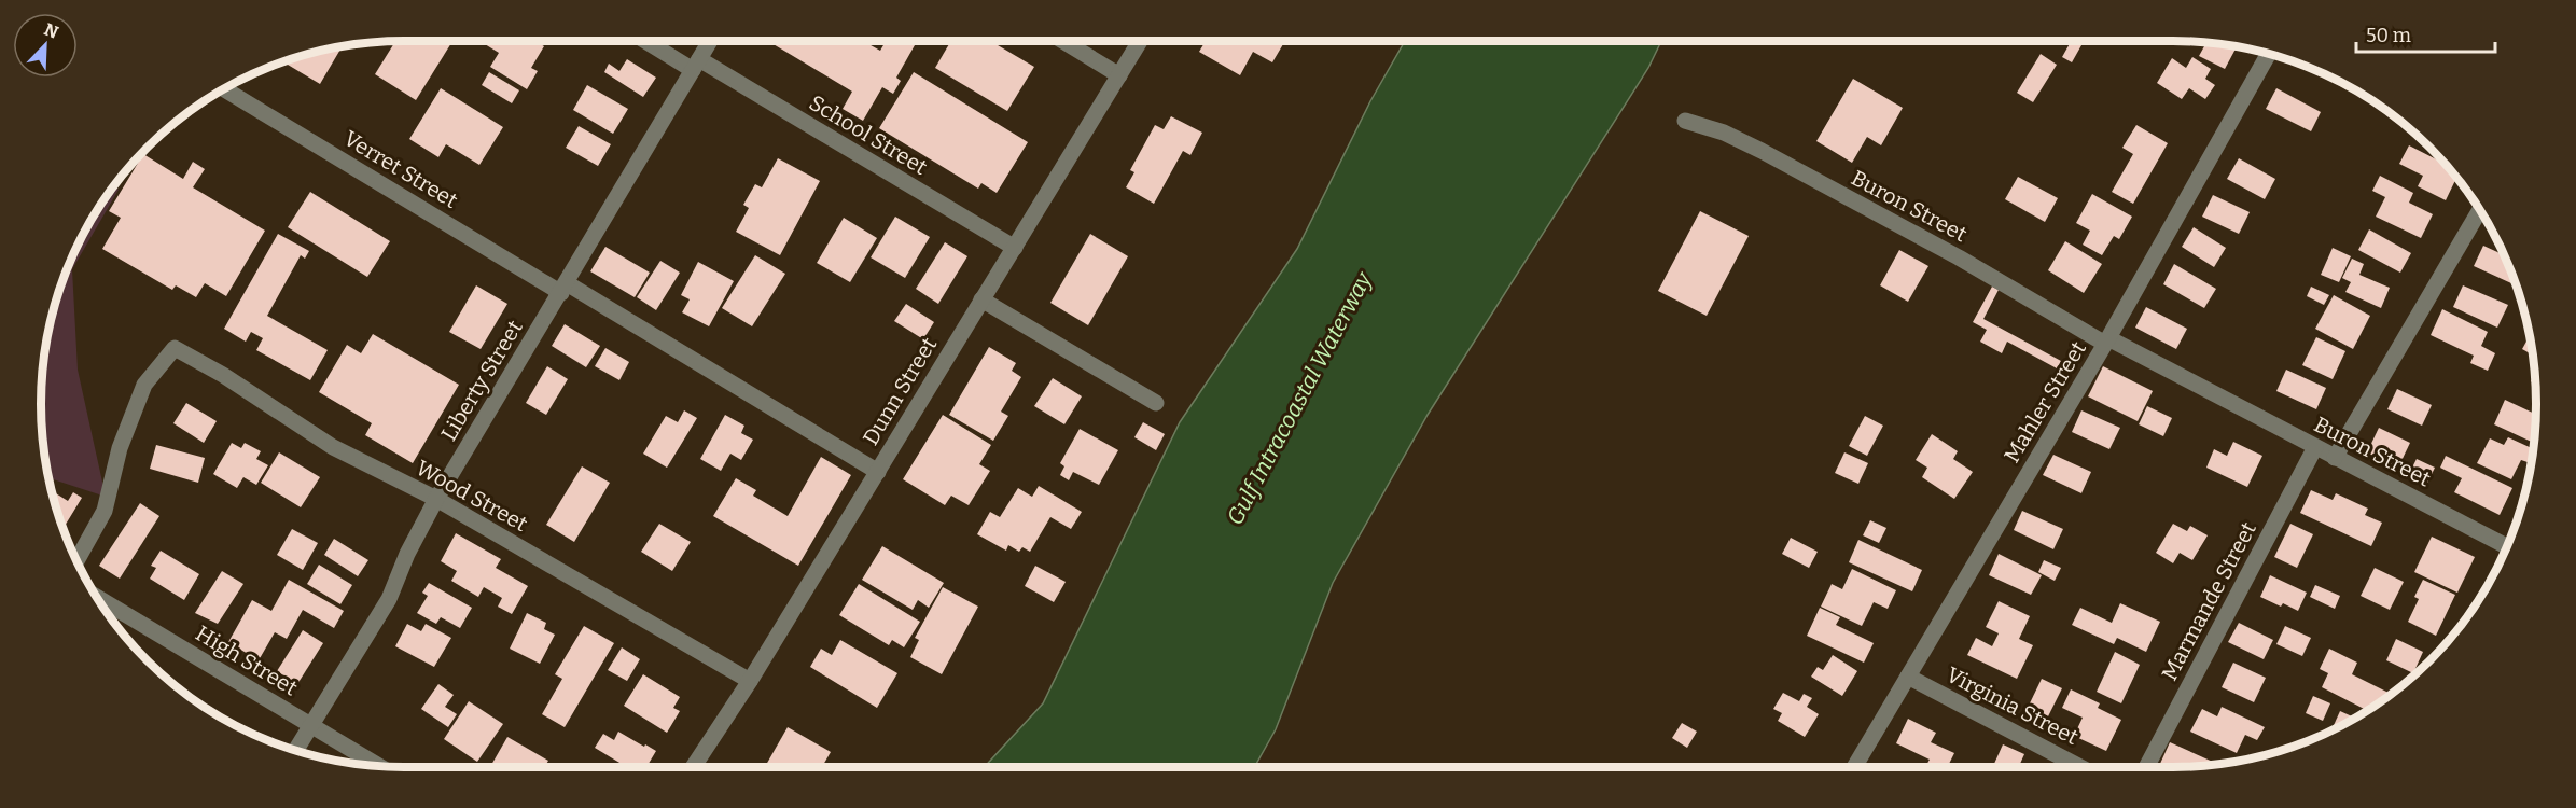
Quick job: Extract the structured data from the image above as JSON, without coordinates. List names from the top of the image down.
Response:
{
  "streets": {
    "street": [
      "School Street",
      "Verret Street",
      "Buron Street",
      "Liberty Street",
      "Dunn Street",
      "Mahler Street",
      "Wood Street",
      "Marmande Street",
      "High Street",
      "Virginia Street"
    ]
  },
  "crossings": [
    ["School Street", "Liberty Street"],
    ["School Street", "Dunn Street"],
    ["Verret Street", "Liberty Street"],
    ["Verret Street", "Dunn Street"],
    ["Buron Street", "Mahler Street"],
    ["Buron Street", "Marmande Street"],
    ["Liberty Street", "Wood Street"],
    ["Liberty Street", "High Street"],
    ["Dunn Street", "Wood Street"],
    ["Mahler Street", "Virginia Street"]
  ],
  "water": ["Gulf Intracoastal Waterway"],
  "scale_bar": "50 m",
  "north": "top right"
}
